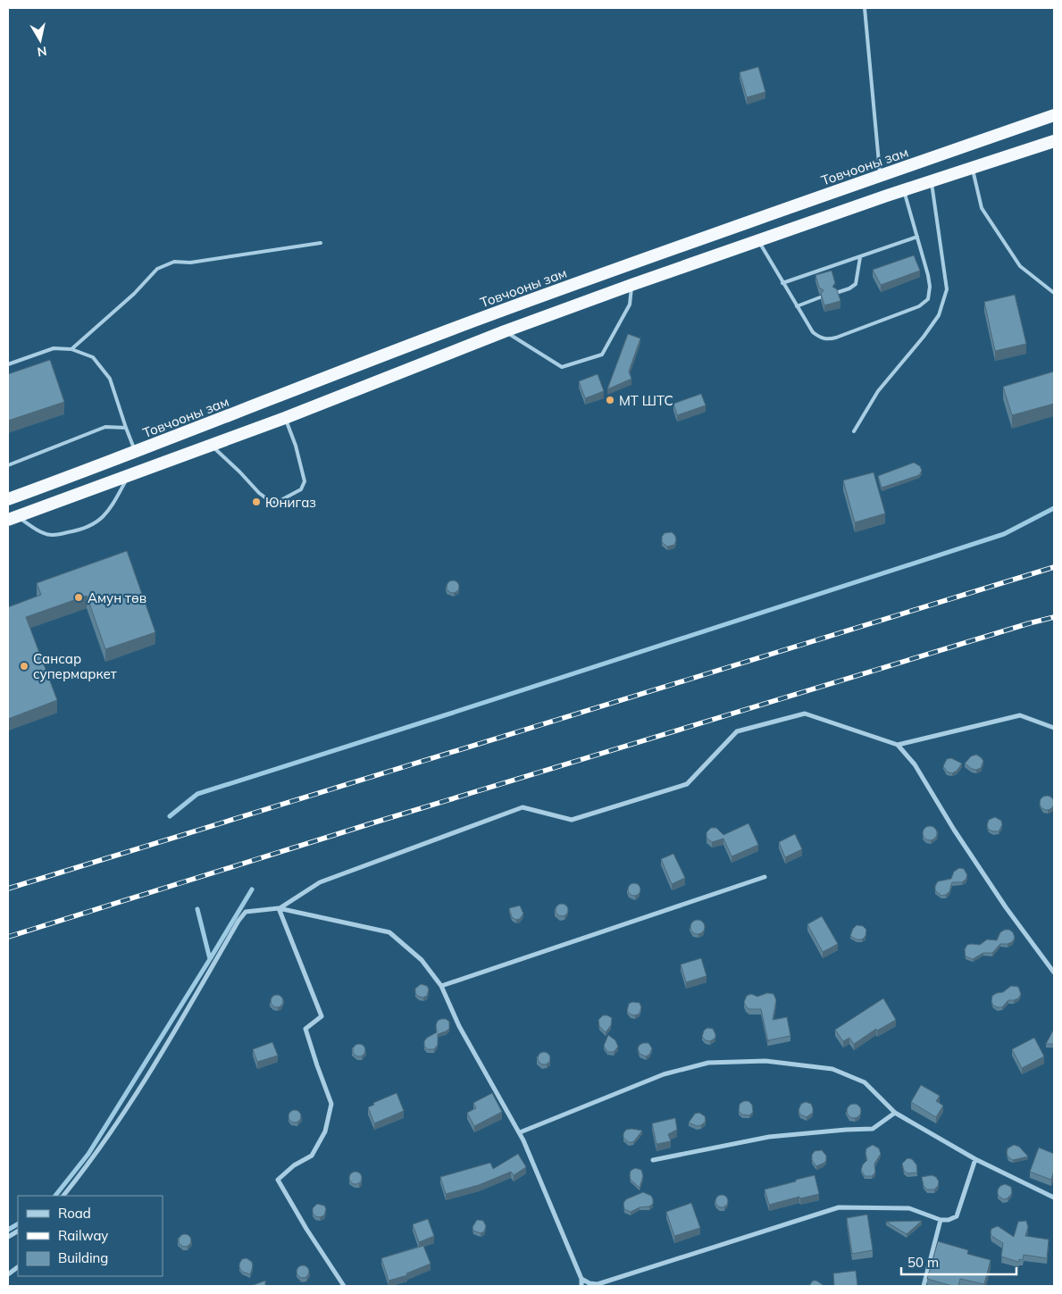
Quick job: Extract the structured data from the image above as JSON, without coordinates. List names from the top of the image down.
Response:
{
  "streets": {
    "highway": ["Товчооны зам"]
  },
  "places": [
    "MT ШТС",
    "Юнигаз",
    "Амун төв",
    "Сансар супермаркет"
  ],
  "legend": ["Road", "Railway", "Building"],
  "scale_bar": "50 m",
  "north": "bottom"
}
